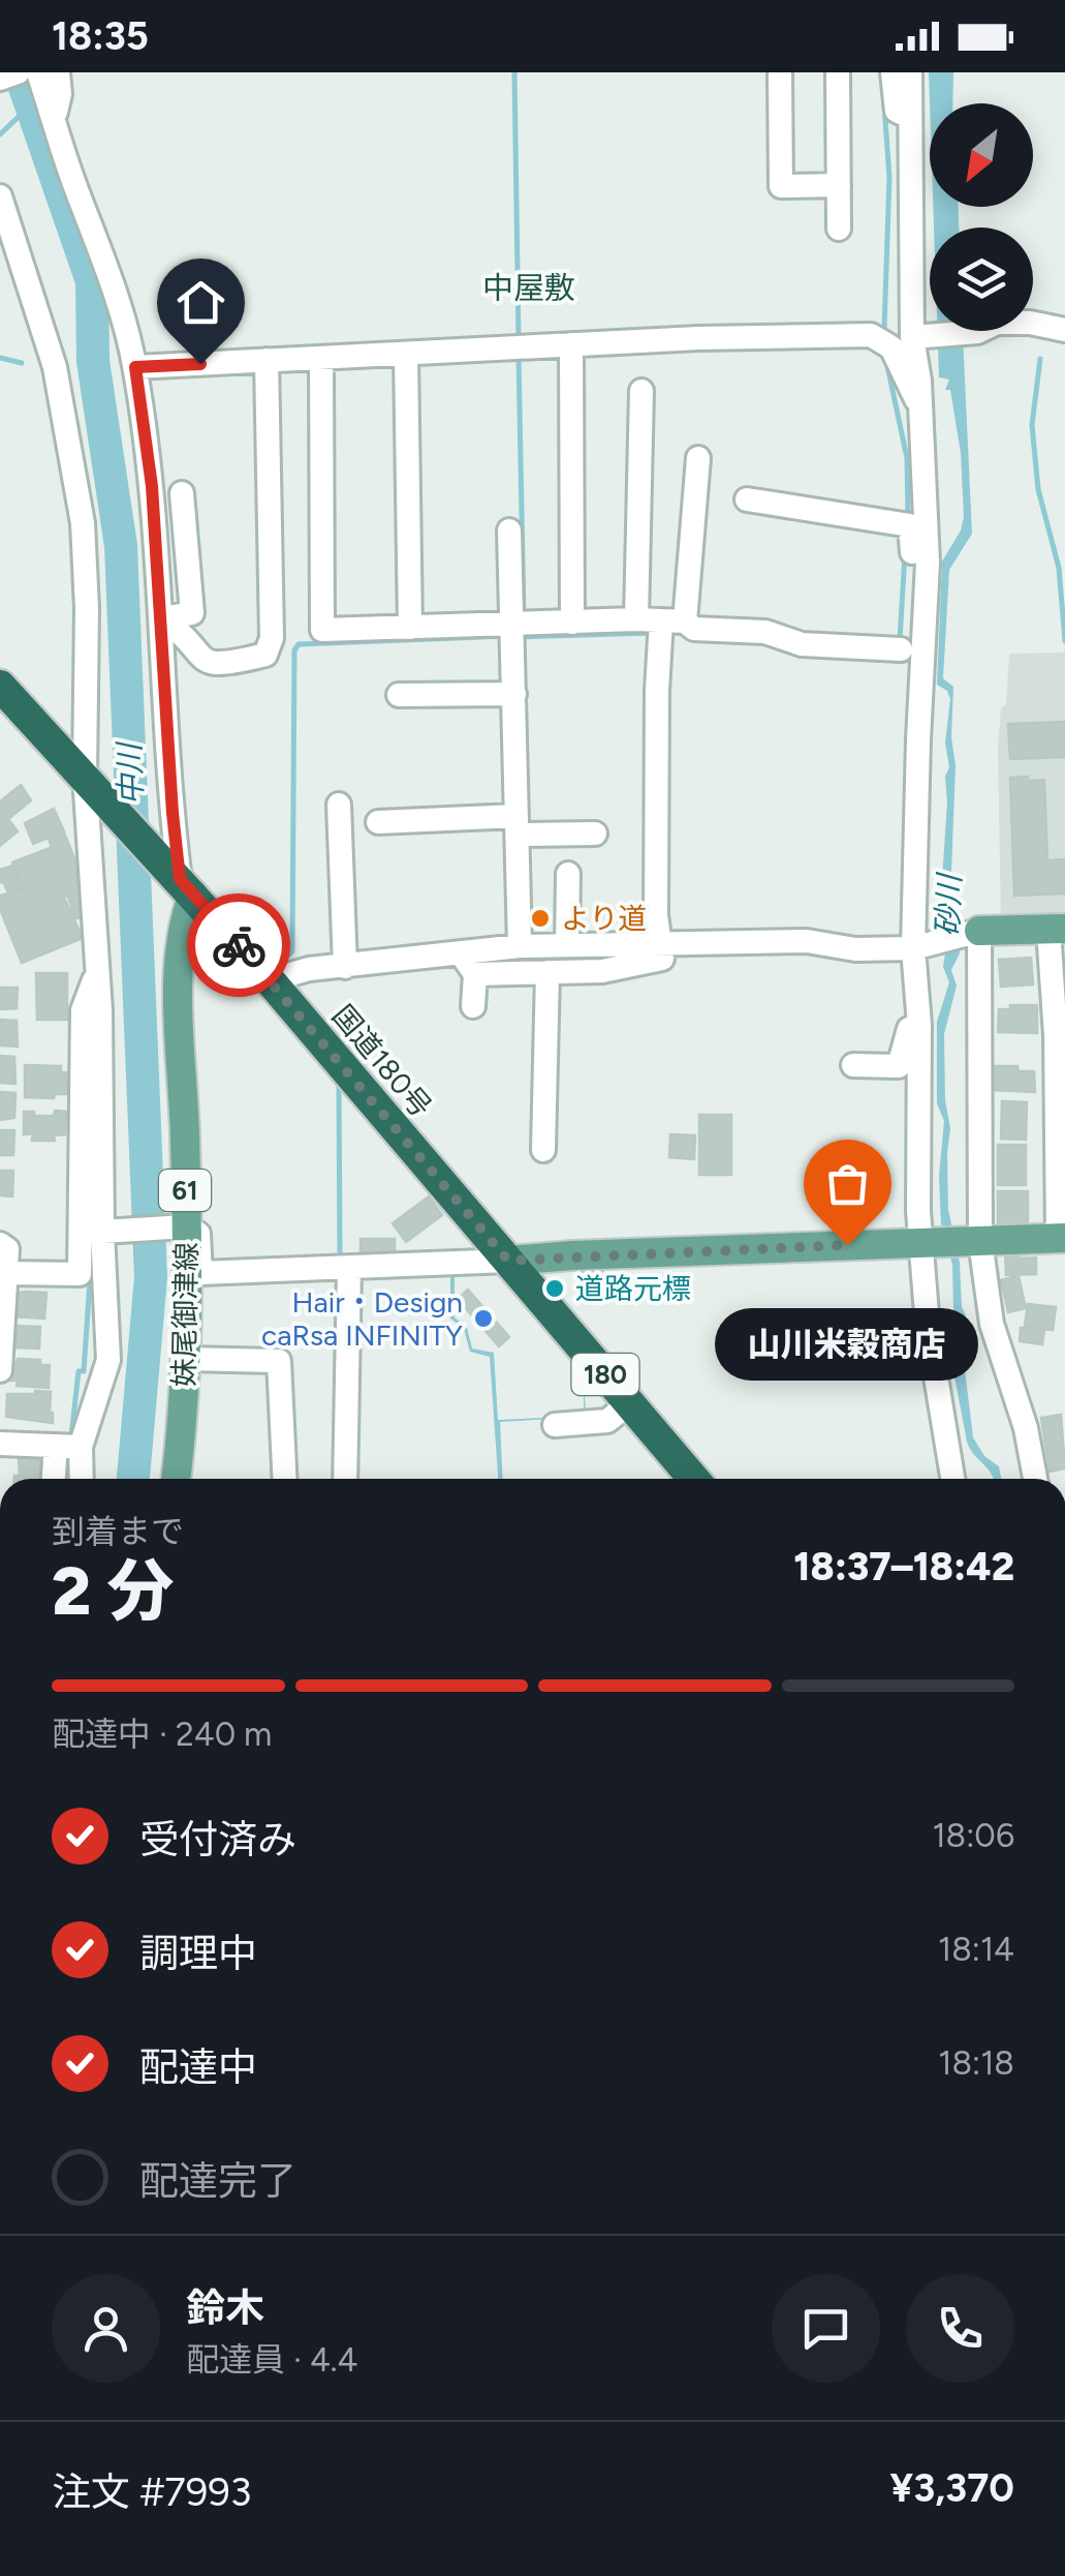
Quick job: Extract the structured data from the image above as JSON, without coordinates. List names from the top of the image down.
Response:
{
  "streets": {
    "highway": ["国道180号", "180"],
    "main road": ["61", "妹尾御津線"]
  },
  "crossings": [
    ["国道180号", "妹尾御津線"]
  ],
  "districts": ["中屋敷"],
  "water": ["中川", "砂川"],
  "places": [
    "より道",
    "山川米穀商店",
    "道路元標",
    "Hair・Design caRsa INFINITY"
  ],
  "north": "bottom left",
  "page": {
    "status": "18:35",
    "bubble": "山川米穀商店",
    "heading": ["2 分", "到着まで", "18:37–18:42"],
    "panel": [
      "鈴木",
      "配達員 · 4.4",
      "注文 #7993",
      "¥3,370"
    ],
    "bar": "配達中 · 240 m",
    "list": [
      ["受付済み", "18:06"],
      ["調理中", "18:14"],
      ["配達中", "18:18"],
      "配達完了"
    ]
  }
}
